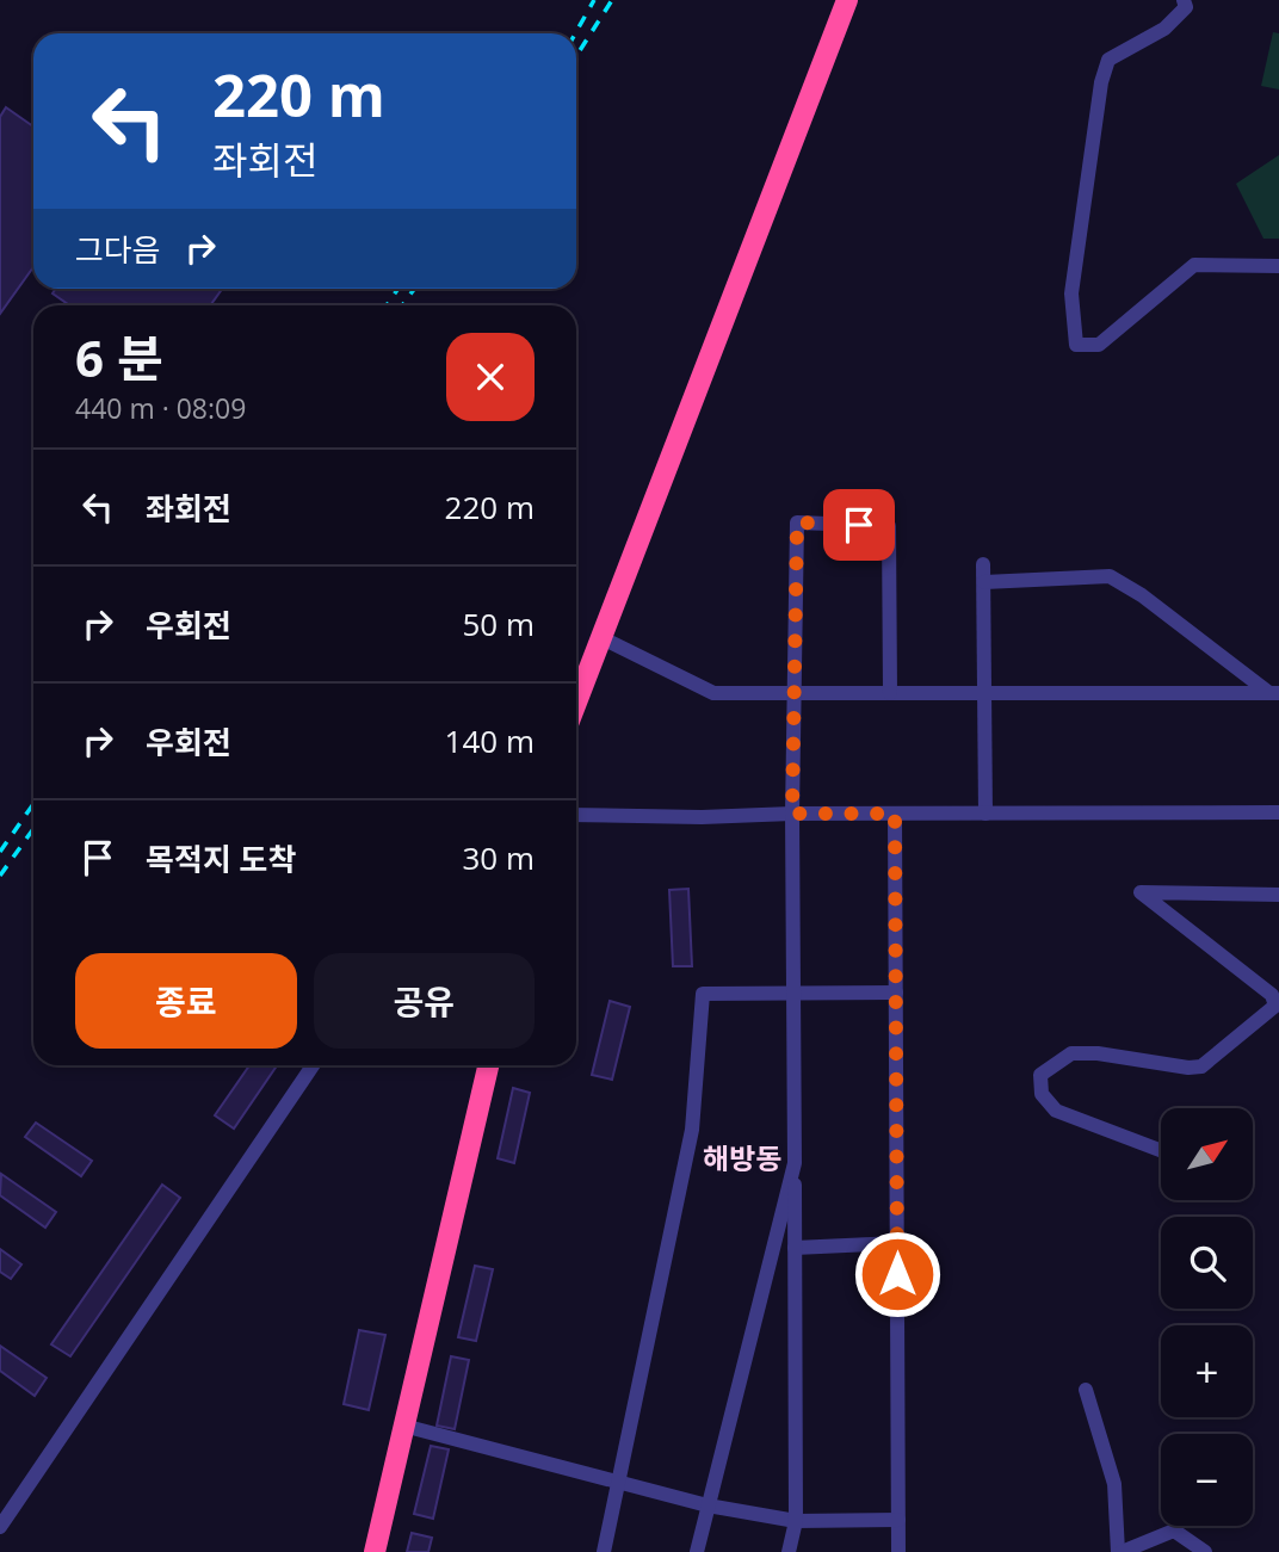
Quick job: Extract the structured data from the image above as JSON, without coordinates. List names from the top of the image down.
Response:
{
  "districts": ["해방동"],
  "north": "top right",
  "page": {
    "turn": ["220 m", "좌회전"],
    "then": "그다음",
    "heading": ["6 분", "440 m · 08:09"],
    "list": [
      {
        "name": "좌회전",
        "value": "220 m"
      },
      {
        "name": "우회전",
        "value": "50 m"
      },
      {
        "name": "우회전",
        "value": "140 m"
      },
      {
        "name": "목적지 도착",
        "value": "30 m"
      }
    ],
    "buttons": ["종료", "공유"],
    "map_buttons": ["+", "−"]
  }
}
